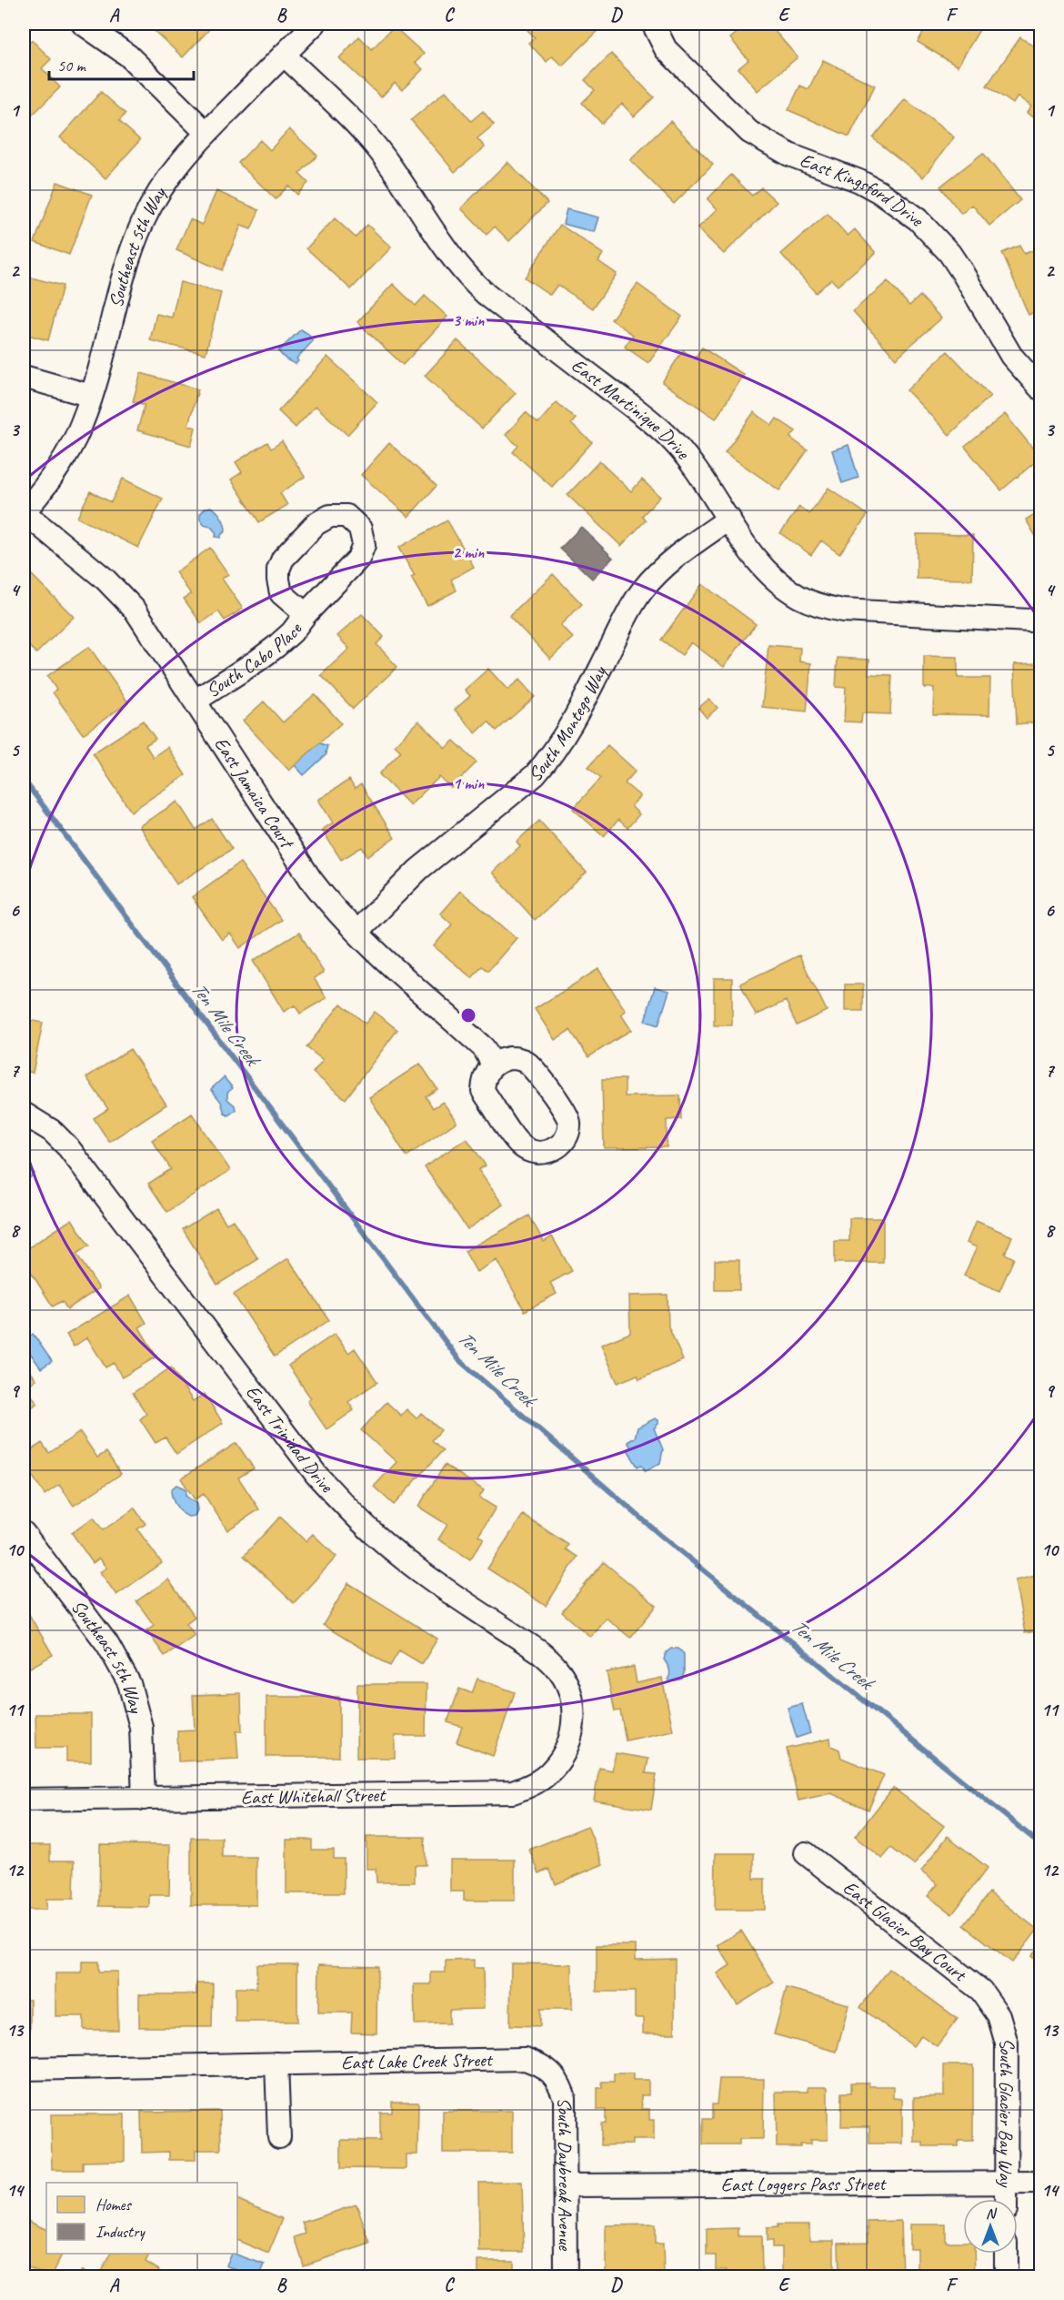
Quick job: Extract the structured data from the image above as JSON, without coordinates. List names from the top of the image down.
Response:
{
  "streets": {
    "street": [
      "East Kingsford Drive",
      "Southeast 5th Way",
      "East Martinique Drive",
      "South Cabo Place",
      "South Montego Way",
      "East Jamaica Court",
      "East Trinidad Drive",
      "East Whitehall Street",
      "East Glacier Bay Court",
      "East Lake Creek Street",
      "South Glacier Bay Way",
      "South Daybreak Avenue",
      "East Loggers Pass Street"
    ]
  },
  "crossings": [
    ["Southeast 5th Way", "East Martinique Drive"],
    ["Southeast 5th Way", "East Jamaica Court"],
    ["Southeast 5th Way", "East Whitehall Street"],
    ["East Martinique Drive", "South Montego Way"],
    ["South Cabo Place", "East Jamaica Court"],
    ["South Montego Way", "East Jamaica Court"],
    ["East Trinidad Drive", "East Whitehall Street"],
    ["East Glacier Bay Court", "South Glacier Bay Way"],
    ["East Lake Creek Street", "South Daybreak Avenue"],
    ["South Glacier Bay Way", "East Loggers Pass Street"],
    ["South Daybreak Avenue", "East Loggers Pass Street"]
  ],
  "water": ["Ten Mile Creek"],
  "legend": ["Homes", "Industry"],
  "scale_bar": "50 m",
  "north": "top",
  "grid": {
    "columns": [
      "A",
      "B",
      "C",
      "D",
      "E",
      "F"
    ],
    "rows": [
      "1",
      "2",
      "3",
      "4",
      "5",
      "6",
      "7",
      "8",
      "9",
      "10",
      "11",
      "12",
      "13",
      "14"
    ]
  },
  "rings": ["3 min", "2 min", "1 min"]
}
